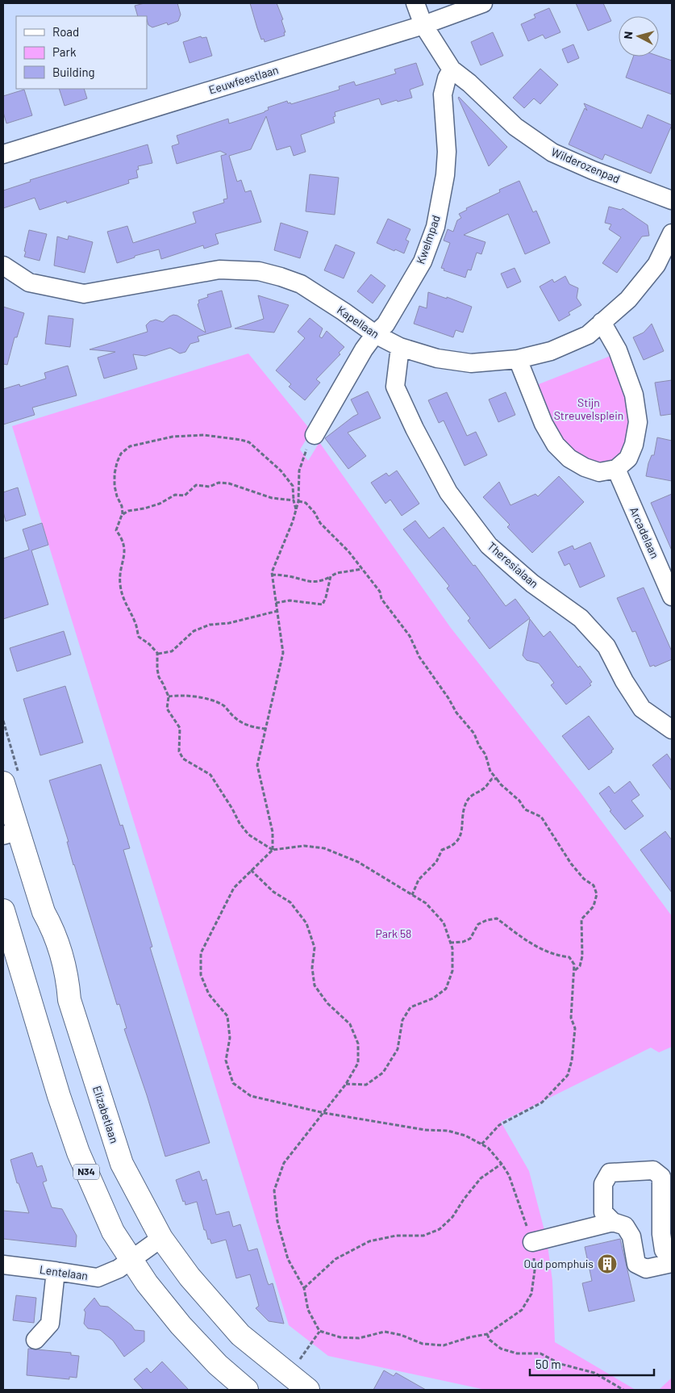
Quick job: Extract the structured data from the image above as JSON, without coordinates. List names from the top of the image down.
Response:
{
  "streets": {
    "main road": ["Elizabetlaan", "N34"],
    "street": [
      "Eeuwfeestlaan",
      "Wilderozenpad",
      "Kwelmpad",
      "Kapellaan",
      "Arcadelaan",
      "Theresialaan",
      "Lentelaan"
    ]
  },
  "crossings": [
    ["Wilderozenpad", "Kwelmpad"],
    ["Kwelmpad", "Kapellaan"],
    ["Kapellaan", "Theresialaan"],
    ["Elizabetlaan", "Lentelaan"],
    ["N34", "Lentelaan"]
  ],
  "parks": ["Stijn Streuvelsplein", "Park 58"],
  "places": {
    "building": ["Oud pomphuis"]
  },
  "legend": ["Road", "Park", "Building"],
  "scale_bar": "50 m",
  "north": "left"
}
